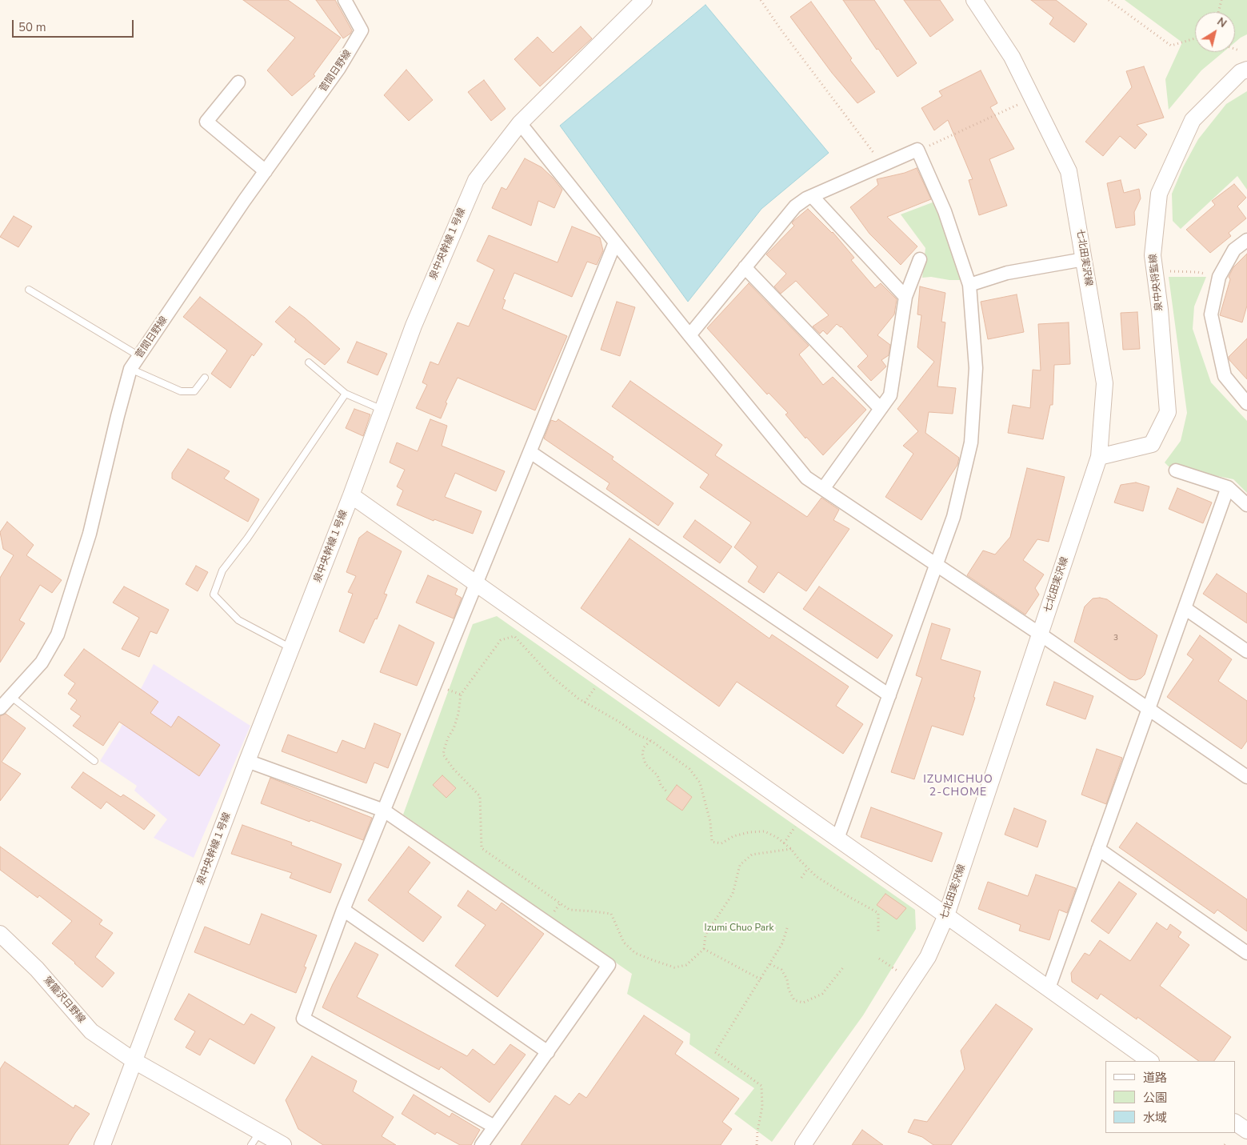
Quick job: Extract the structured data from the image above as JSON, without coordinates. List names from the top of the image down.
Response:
{
  "streets": {
    "street": [
      "菅間日野線",
      "泉中央幹線１号線",
      "七北田実沢線",
      "泉中央将監線",
      "駕籠沢日野線"
    ]
  },
  "crossings": [
    ["泉中央幹線１号線", "駕籠沢日野線"],
    ["七北田実沢線", "泉中央将監線"]
  ],
  "districts": ["IZUMICHUO 2-CHOME"],
  "parks": ["Izumi Chuo Park"],
  "house_numbers": ["3"],
  "legend": ["道路", "公園", "水域"],
  "scale_bar": "50 m",
  "north": "top right"
}
